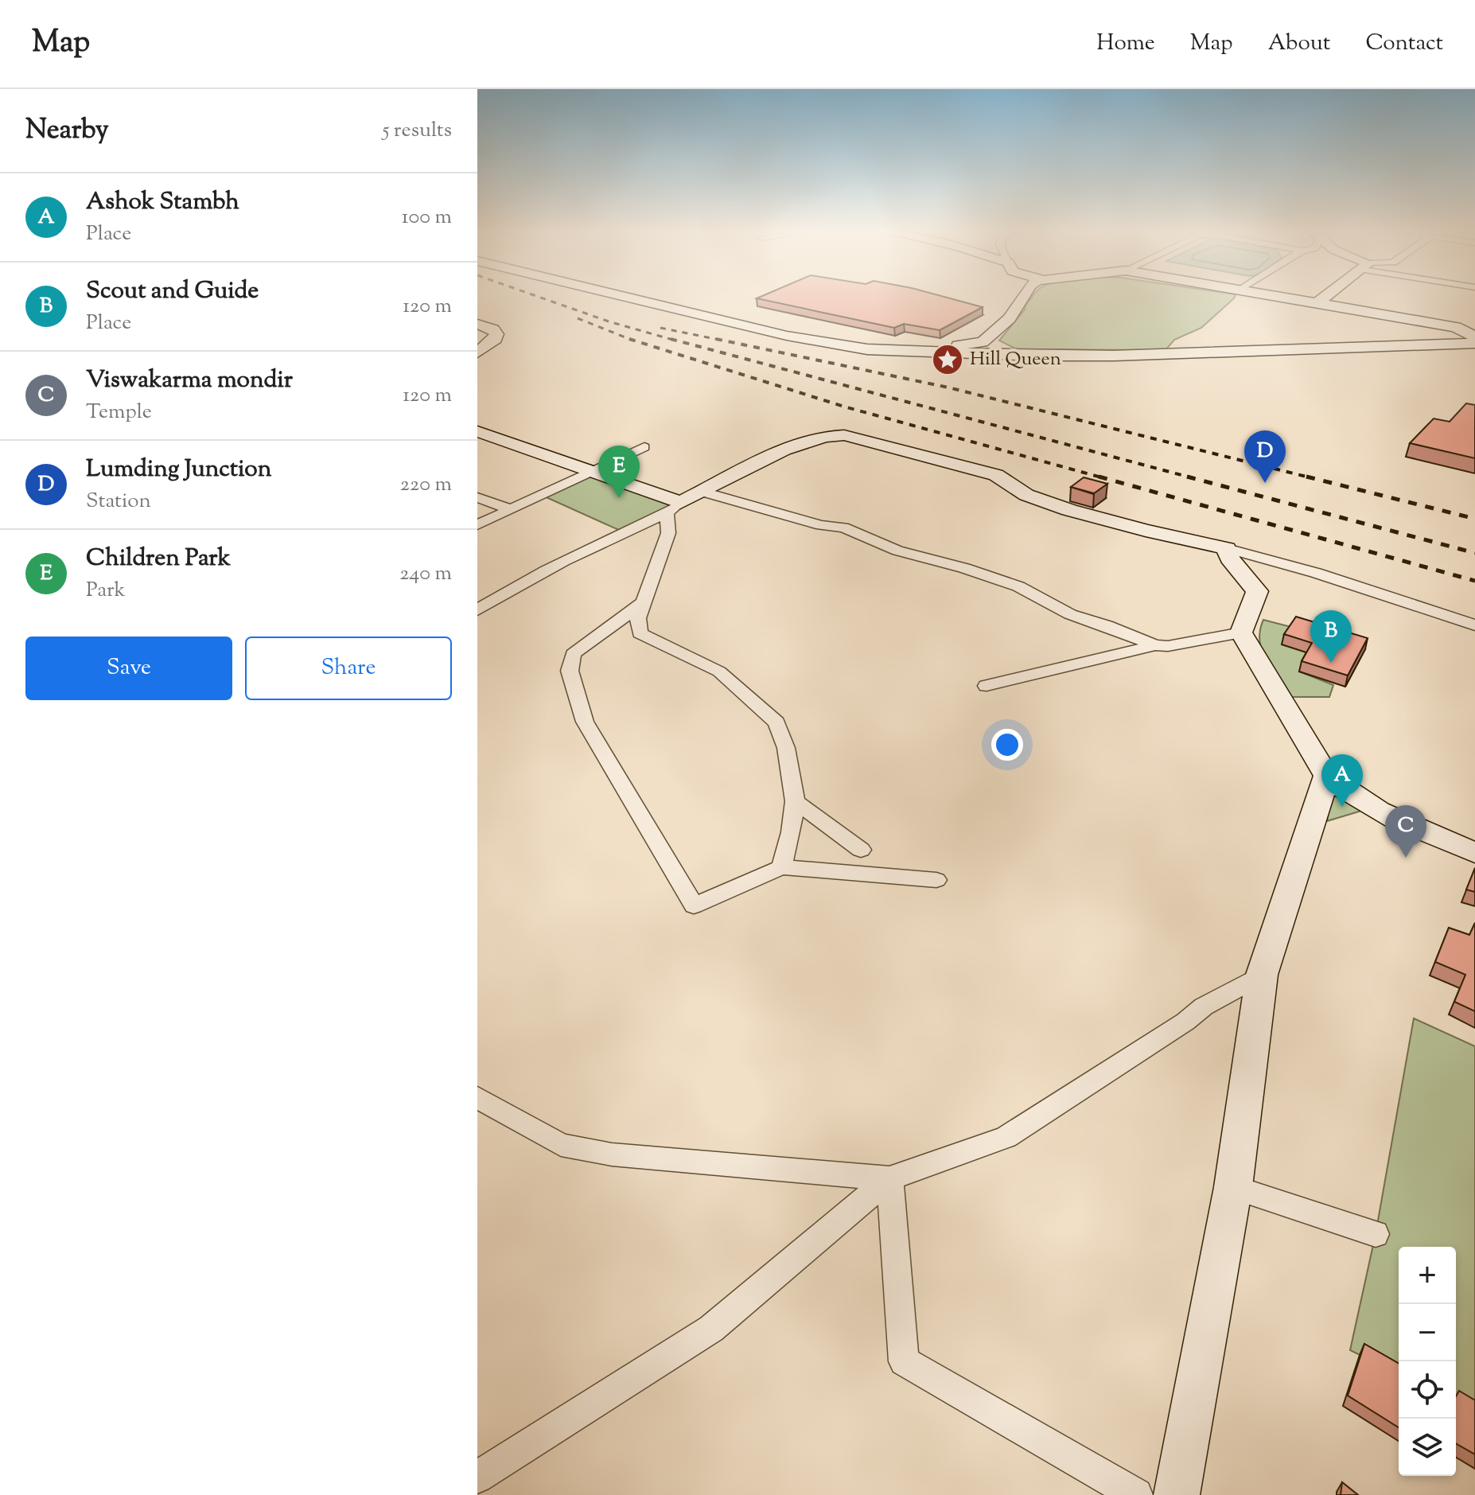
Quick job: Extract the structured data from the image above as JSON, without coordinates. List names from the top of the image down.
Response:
{
  "places": {
    "place": ["Hill Queen"]
  },
  "page": {
    "header": "Map",
    "nav": [
      "Home",
      "Map",
      "About",
      "Contact"
    ],
    "heading": ["Nearby", "5 results"],
    "list": [
      {
        "mark": "A",
        "name": "Ashok Stambh",
        "note": "Place",
        "value": "100 m"
      },
      {
        "mark": "B",
        "name": "Scout and Guide",
        "note": "Place",
        "value": "120 m"
      },
      {
        "mark": "C",
        "name": "Viswakarma mondir",
        "note": "Temple",
        "value": "120 m"
      },
      {
        "mark": "D",
        "name": "Lumding Junction",
        "note": "Station",
        "value": "220 m"
      },
      {
        "mark": "E",
        "name": "Children Park",
        "note": "Park",
        "value": "240 m"
      }
    ],
    "pins": [
      "D",
      "E",
      "B",
      "A",
      "C"
    ],
    "buttons": ["Save", "Share"],
    "map_buttons": ["+", "−"]
  }
}
